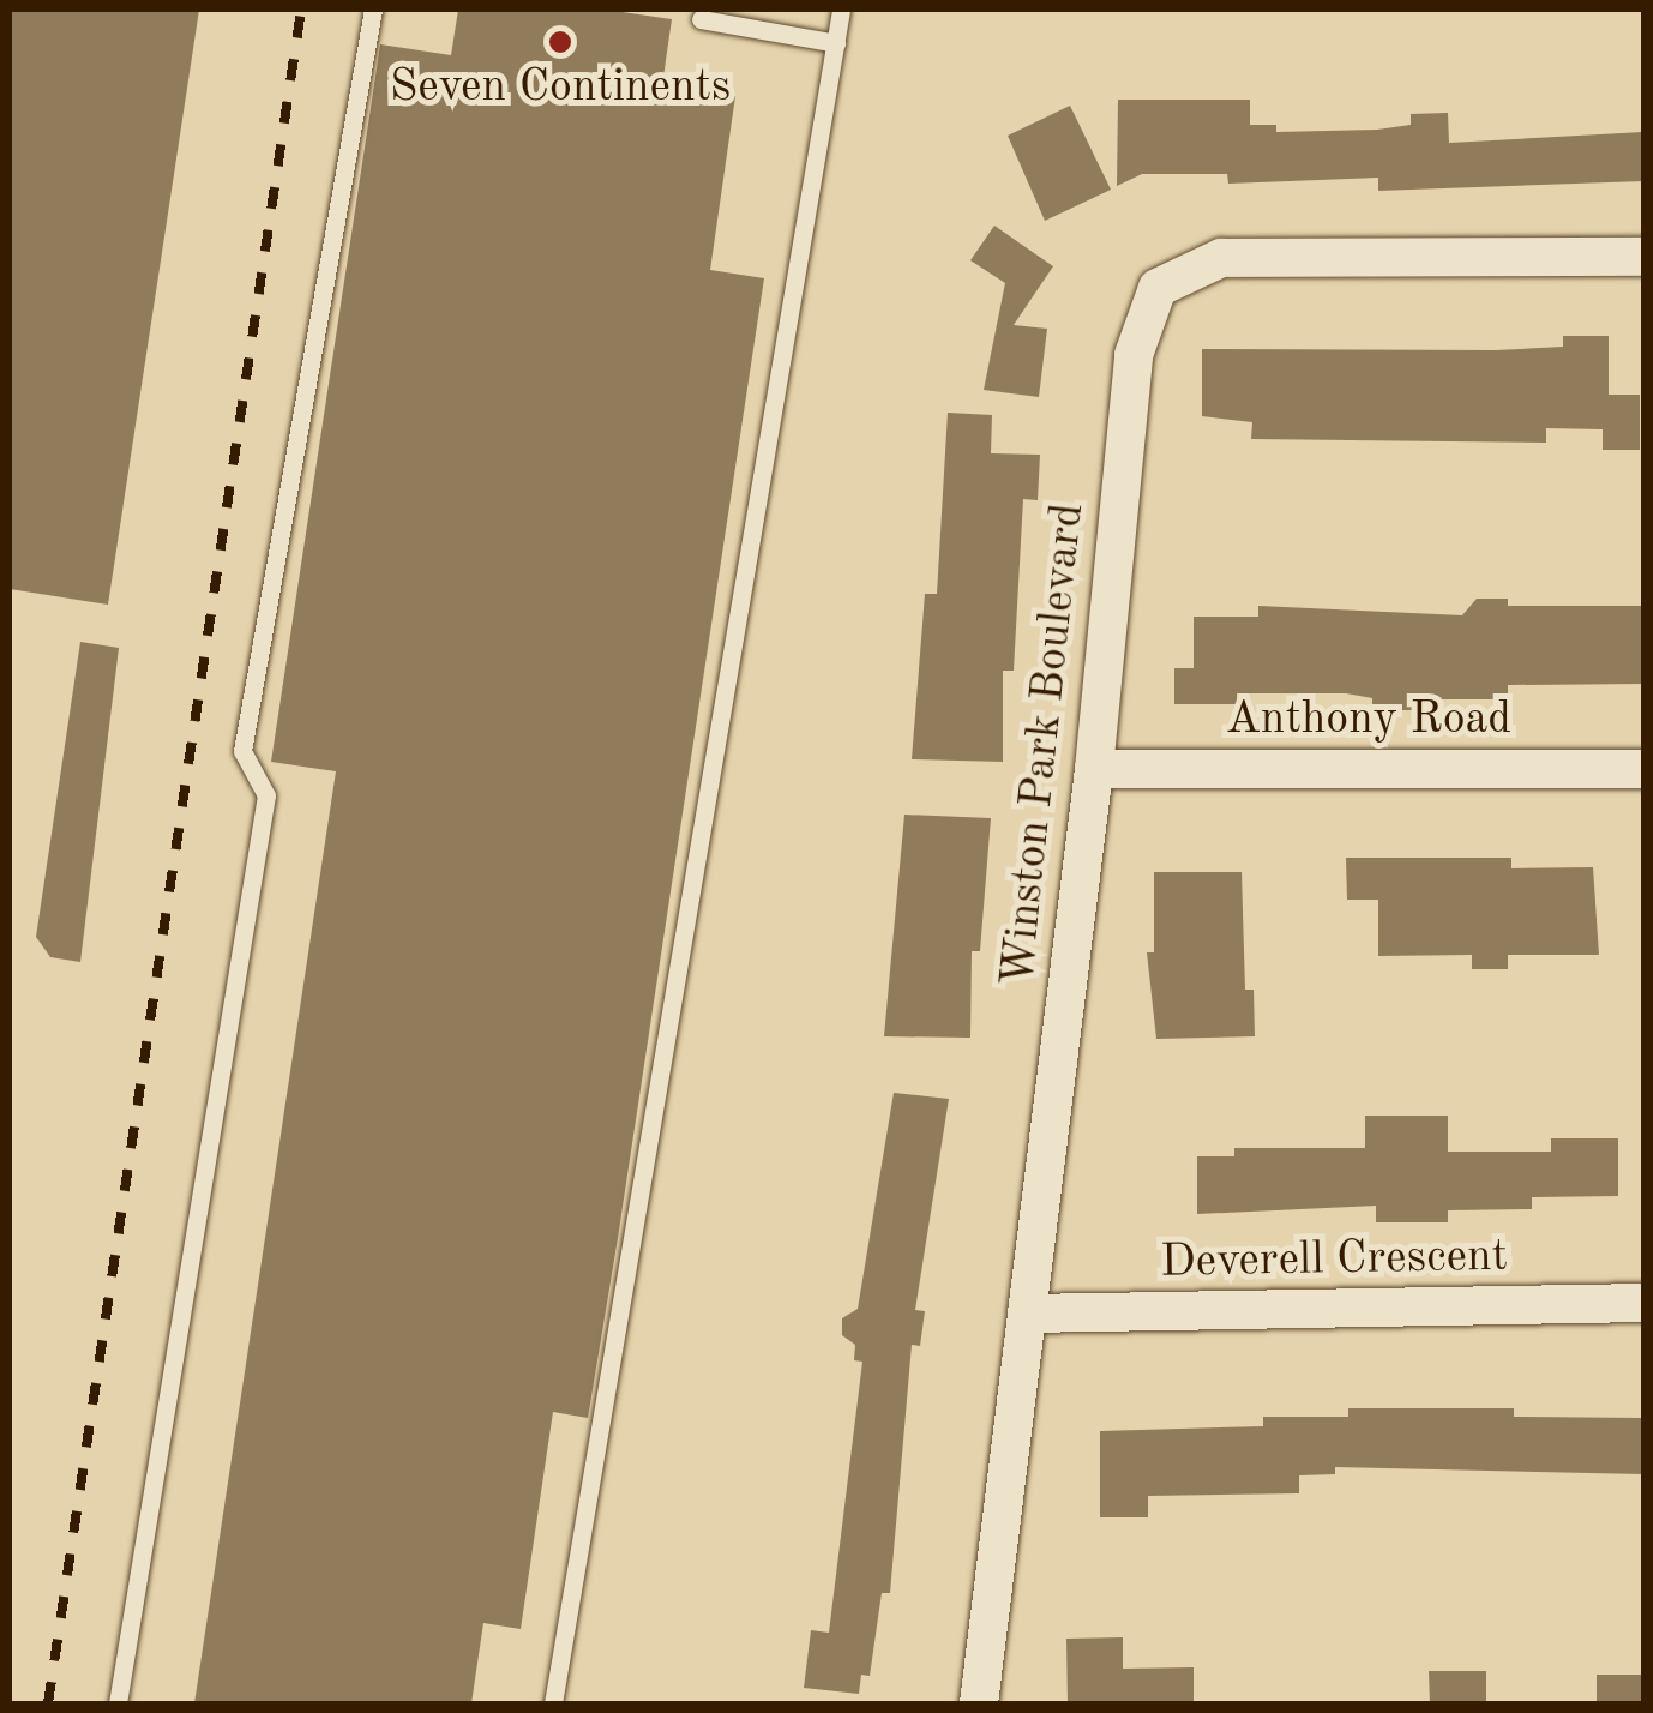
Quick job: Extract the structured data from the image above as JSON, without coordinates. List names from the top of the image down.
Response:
{
  "streets": {
    "street": ["Anthony Road", "Winston Park Boulevard", "Deverell Crescent"]
  },
  "crossings": [
    ["Anthony Road", "Winston Park Boulevard"],
    ["Winston Park Boulevard", "Deverell Crescent"]
  ],
  "places": ["Seven Continents"]
}
